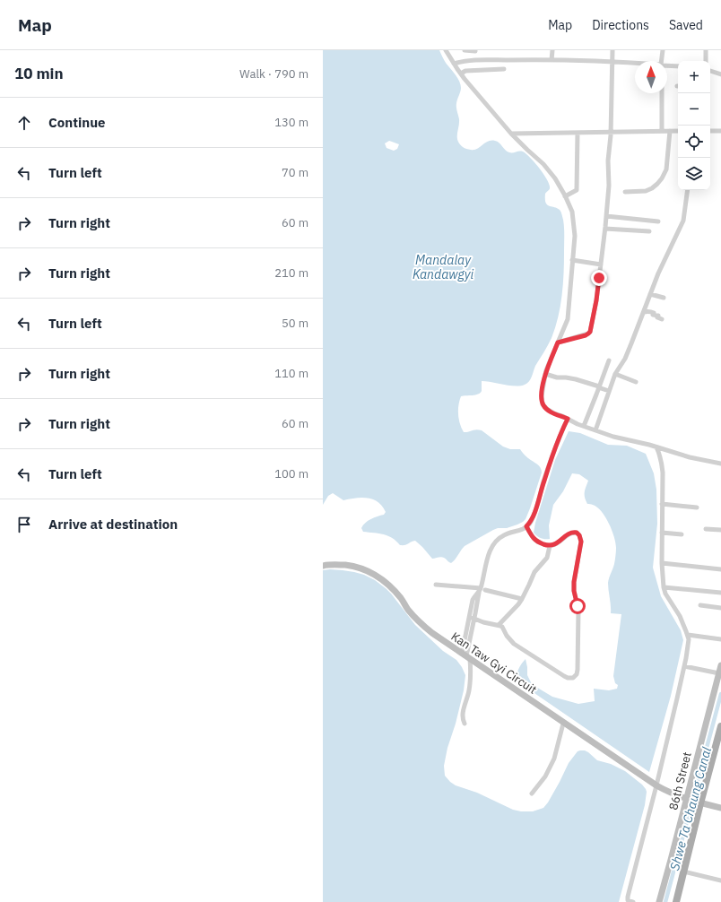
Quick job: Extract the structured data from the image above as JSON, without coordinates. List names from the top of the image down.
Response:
{
  "streets": {
    "street": ["Kan Taw Gyi Circuit", "86th Street"]
  },
  "crossings": [
    ["Kan Taw Gyi Circuit", "86th Street"]
  ],
  "water": ["Mandalay Kandawgyi", "Shwe Ta Chaung Canal"],
  "north": "top",
  "page": {
    "header": "Map",
    "nav": ["Map", "Directions", "Saved"],
    "heading": ["10 min", "Walk · 790 m"],
    "map_buttons": ["+", "−"],
    "list": [
      ["Continue", "130 m"],
      ["Turn left", "70 m"],
      ["Turn right", "60 m"],
      ["Turn right", "210 m"],
      ["Turn left", "50 m"],
      ["Turn right", "110 m"],
      ["Turn right", "60 m"],
      ["Turn left", "100 m"],
      "Arrive at destination"
    ]
  }
}
